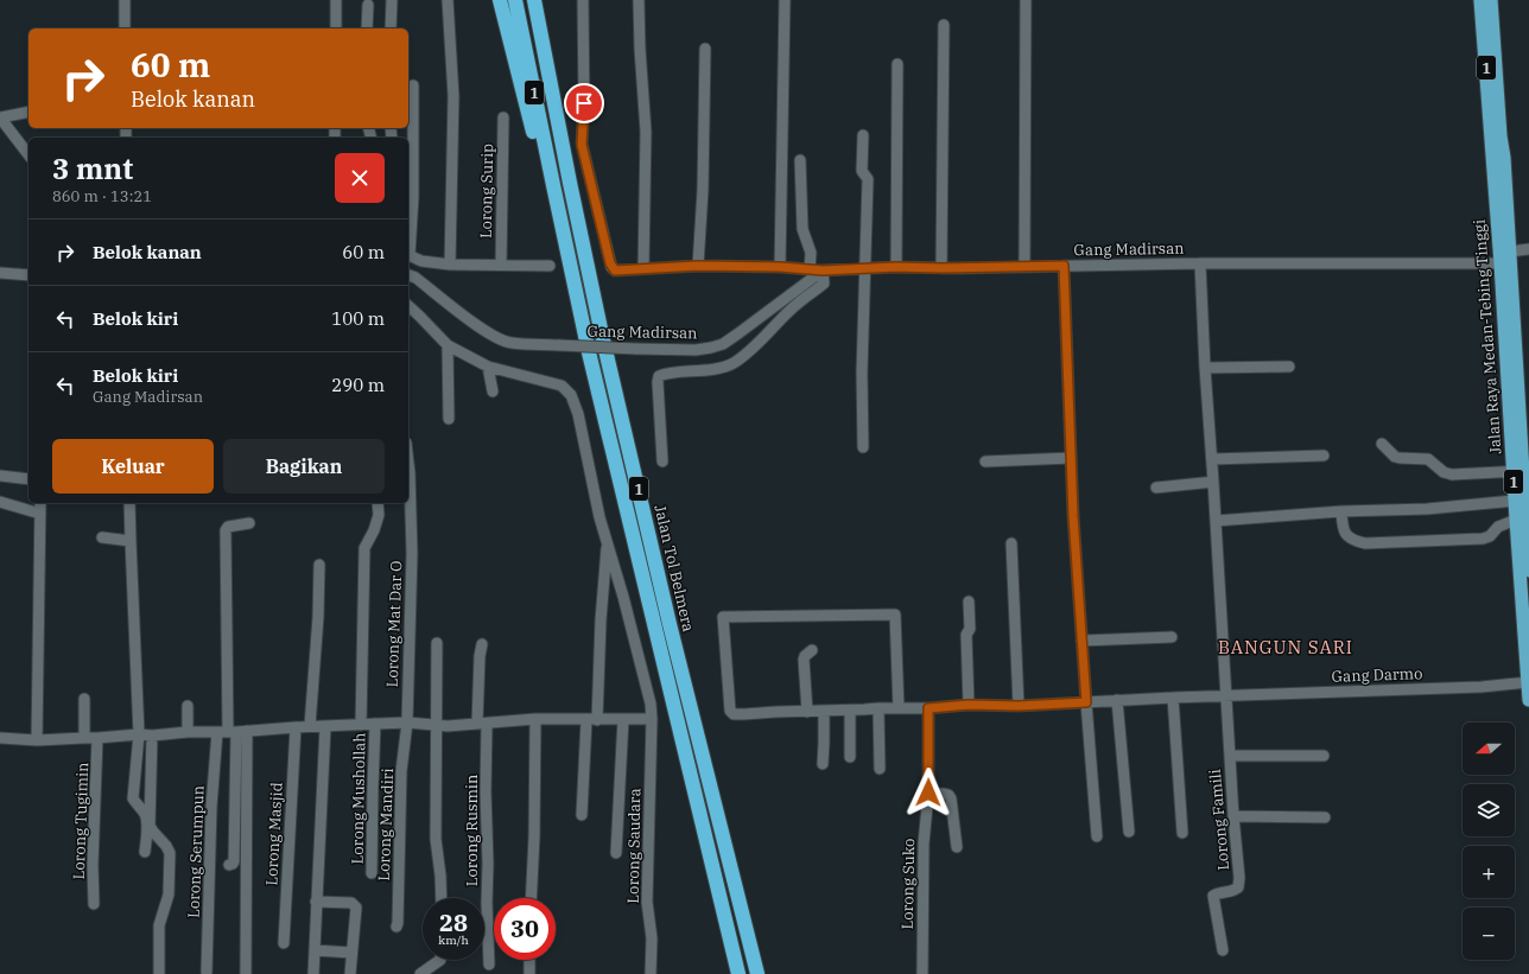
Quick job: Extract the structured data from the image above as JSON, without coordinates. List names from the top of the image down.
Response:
{
  "streets": {
    "highway": ["1", "Jalan Raya Medan-Tebing Tinggi", "Jalan Tol Belmera"],
    "street": [
      "Lorong Surip",
      "Gang Madirsan",
      "Lorong Mat Dar O",
      "Gang Darmo",
      "Lorong Mushollah",
      "Lorong Famili",
      "Lorong Tugimin",
      "Lorong Mandiri",
      "Lorong Rusmin",
      "Lorong Masjid",
      "Lorong Saudara",
      "Lorong Serumpun",
      "Lorong Suko"
    ]
  },
  "crossings": [
    ["Gang Madirsan", "Jalan Raya Medan-Tebing Tinggi"],
    ["Gang Madirsan", "Lorong Famili"],
    ["Jalan Raya Medan-Tebing Tinggi", "Gang Darmo"],
    ["Lorong Mat Dar O", "Lorong Mandiri"],
    ["Gang Darmo", "Lorong Famili"],
    ["Gang Darmo", "Lorong Suko"]
  ],
  "districts": ["BANGUN SARI"],
  "north": "left",
  "page": {
    "turn": ["60 m", "Belok kanan"],
    "heading": ["3 mnt", "860 m · 13:21"],
    "list": [
      {
        "name": "Belok kanan",
        "value": "60 m"
      },
      {
        "name": "Belok kiri",
        "value": "100 m"
      },
      {
        "name": "Belok kiri",
        "note": "Gang Madirsan",
        "value": "290 m"
      }
    ],
    "buttons": ["Keluar", "Bagikan"],
    "map_buttons": ["+", "−"],
    "speed": "28 km/h",
    "limit": "30"
  }
}
